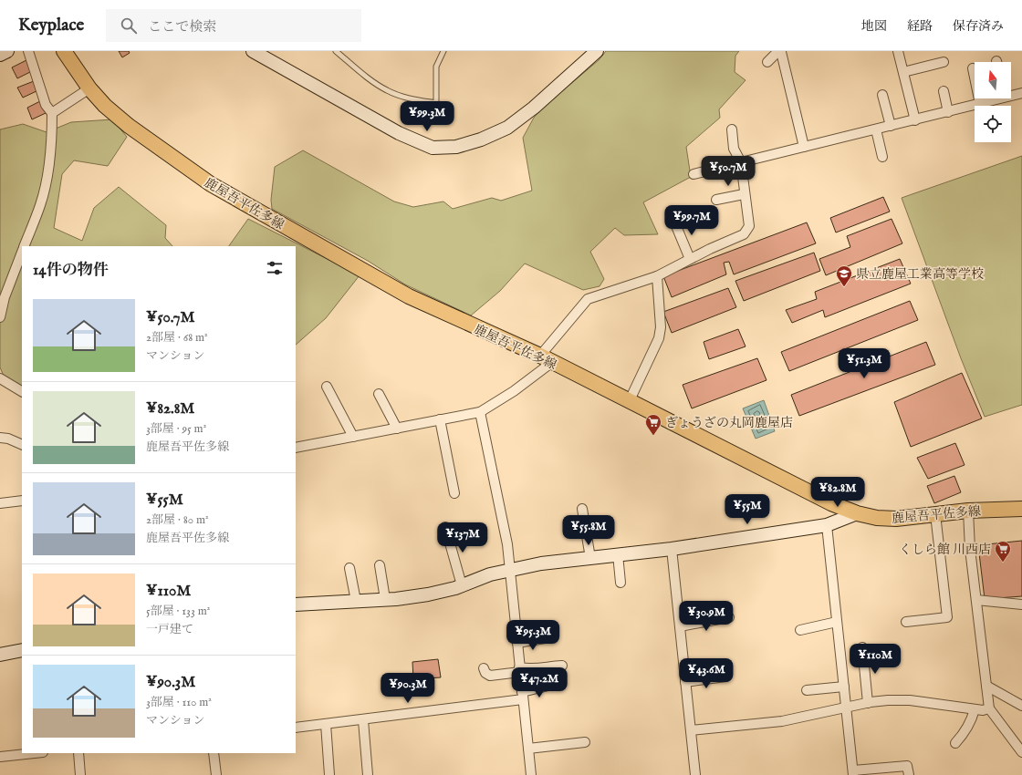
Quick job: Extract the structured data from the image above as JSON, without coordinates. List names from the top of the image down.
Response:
{
  "streets": {
    "main road": ["鹿屋吾平佐多線"]
  },
  "places": {
    "school or university": ["県立鹿屋工業高等学校"],
    "supermarket": ["ぎょうざの丸岡鹿屋店", "くしら館 川西店"]
  },
  "north": "top",
  "page": {
    "header": "Keyplace",
    "search": "ここで検索",
    "nav": ["地図", "経路", "保存済み"],
    "price": [
      "¥99.3M",
      "¥50.7M",
      "¥99.7M",
      "¥51.3M",
      "¥82.8M",
      "¥55M",
      "¥55.8M",
      "¥137M",
      "¥30.9M",
      "¥95.3M",
      "¥110M",
      "¥43.6M",
      "¥47.2M",
      "¥90.3M"
    ],
    "heading": "14件の物件",
    "list": [
      {
        "name": "¥50.7M",
        "note": "2部屋 · 68 m² · マンション"
      },
      {
        "name": "¥82.8M",
        "note": "3部屋 · 95 m² · 鹿屋吾平佐多線"
      },
      {
        "name": "¥55M",
        "note": "2部屋 · 80 m² · 鹿屋吾平佐多線"
      },
      {
        "name": "¥110M",
        "note": "5部屋 · 133 m² · 一戸建て"
      },
      {
        "name": "¥90.3M",
        "note": "3部屋 · 110 m² · マンション"
      }
    ]
  }
}
